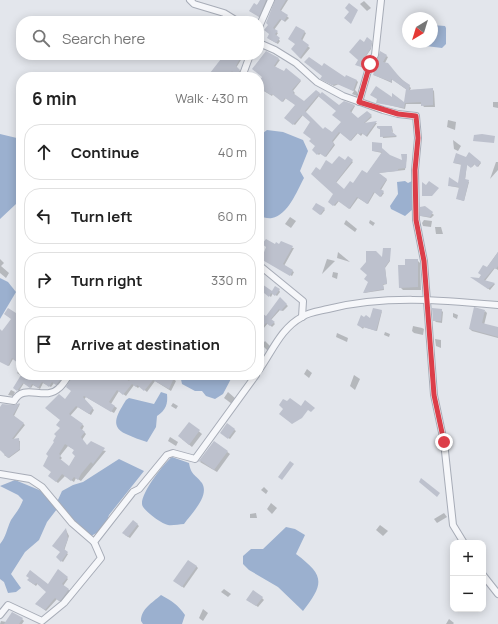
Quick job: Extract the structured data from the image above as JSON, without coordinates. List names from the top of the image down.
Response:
{
  "north": "bottom left",
  "page": {
    "search": "Search here",
    "heading": ["6 min", "Walk · 430 m"],
    "list": [
      ["Continue", "40 m"],
      ["Turn left", "60 m"],
      ["Turn right", "330 m"],
      "Arrive at destination"
    ],
    "map_buttons": ["+", "−"]
  }
}
